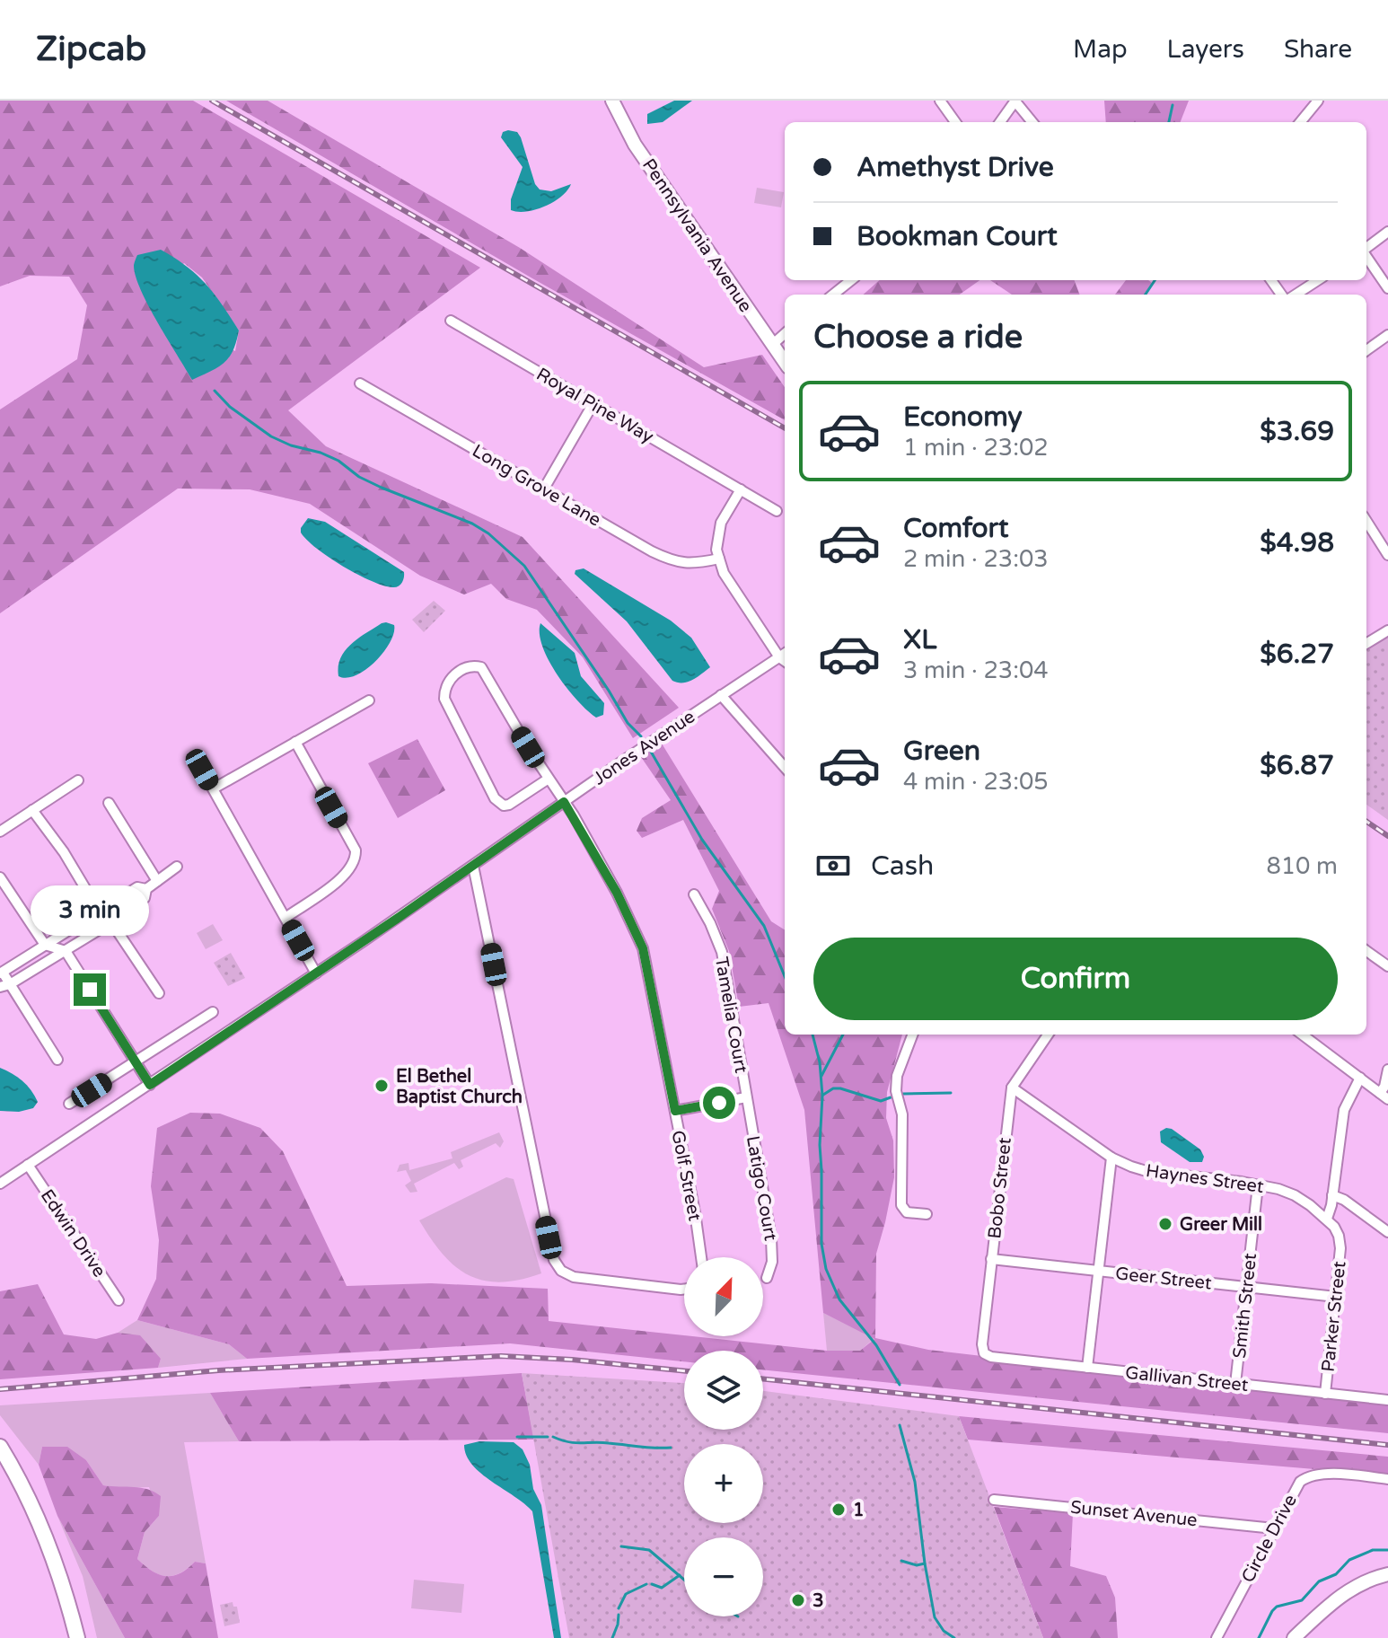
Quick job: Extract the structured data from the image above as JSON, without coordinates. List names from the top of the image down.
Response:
{
  "streets": {
    "street": [
      "Pennsylvania Avenue",
      "Royal Pine Way",
      "Long Grove Lane",
      "Jones Avenue",
      "Tamelia Court",
      "Golf Street",
      "Haynes Street",
      "Latigo Court",
      "Bobo Street",
      "Edwin Drive",
      "Geer Street",
      "Smith Street",
      "Parker Street",
      "Gallivan Street",
      "Sunset Avenue",
      "Circle Drive"
    ]
  },
  "crossings": [
    ["Jones Avenue", "Golf Street"],
    ["Jones Avenue", "Edwin Drive"],
    ["Tamelia Court", "Latigo Court"],
    ["Haynes Street", "Bobo Street"],
    ["Haynes Street", "Smith Street"],
    ["Haynes Street", "Parker Street"],
    ["Bobo Street", "Geer Street"],
    ["Bobo Street", "Gallivan Street"],
    ["Geer Street", "Smith Street"],
    ["Geer Street", "Parker Street"],
    ["Smith Street", "Gallivan Street"],
    ["Parker Street", "Gallivan Street"],
    ["Sunset Avenue", "Circle Drive"]
  ],
  "places": [
    "El Bethel Baptist Church",
    "Greer Mill",
    "1",
    "3"
  ],
  "north": "top right",
  "page": {
    "header": "Zipcab",
    "nav": ["Map", "Layers", "Share"],
    "banner": ["Amethyst Drive", "Bookman Court"],
    "heading": "Choose a ride",
    "list": [
      {
        "name": "Economy",
        "note": "1 min · 23:02",
        "value": "$3.69"
      },
      {
        "name": "Comfort",
        "note": "2 min · 23:03",
        "value": "$4.98"
      },
      {
        "name": "XL",
        "note": "3 min · 23:04",
        "value": "$6.27"
      },
      {
        "name": "Green",
        "note": "4 min · 23:05",
        "value": "$6.87"
      }
    ],
    "pay": ["Cash", "810 m"],
    "bubble": "3 min",
    "buttons": "Confirm",
    "map_buttons": ["+", "−"]
  }
}
